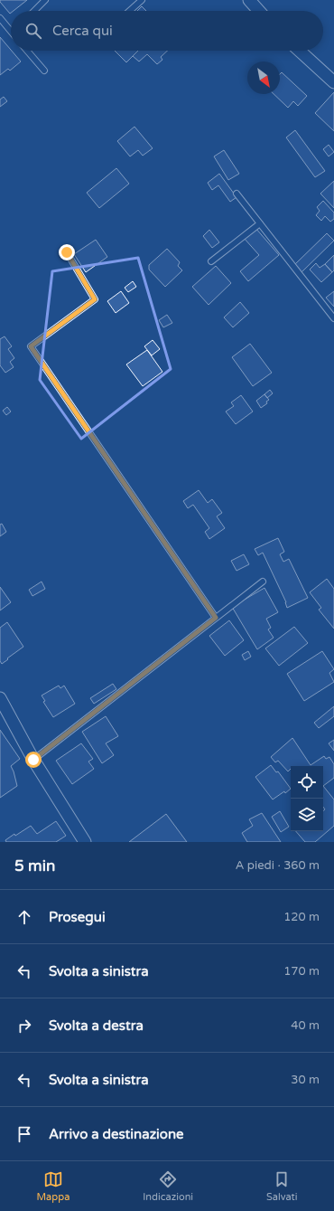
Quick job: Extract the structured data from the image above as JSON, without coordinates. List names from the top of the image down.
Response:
{
  "north": "bottom right",
  "page": {
    "search": "Cerca qui",
    "heading": ["5 min", "A piedi · 360 m"],
    "list": [
      ["Prosegui", "120 m"],
      ["Svolta a sinistra", "170 m"],
      ["Svolta a destra", "40 m"],
      ["Svolta a sinistra", "30 m"],
      "Arrivo a destinazione"
    ],
    "nav": ["Mappa", "Indicazioni", "Salvati"]
  }
}
